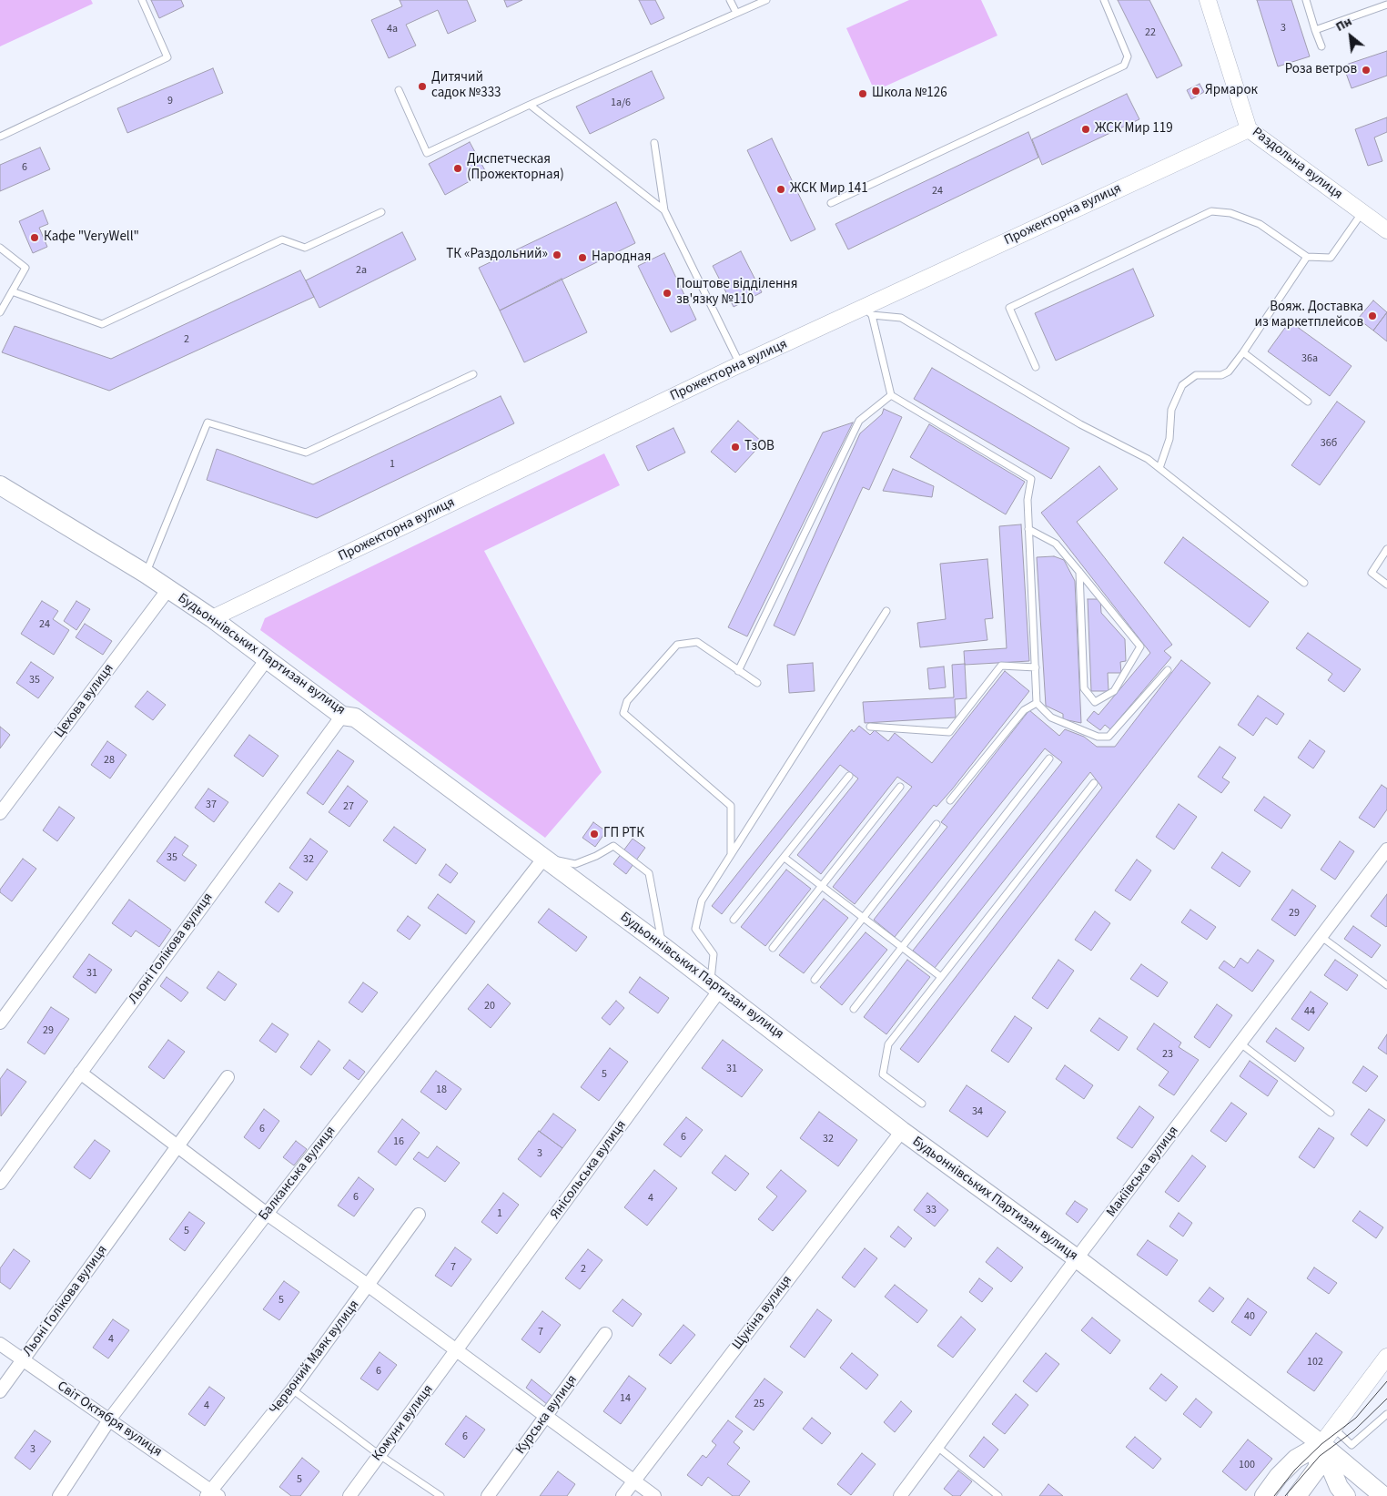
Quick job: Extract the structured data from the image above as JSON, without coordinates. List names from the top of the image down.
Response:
{
  "streets": {
    "main road": ["Будьоннівських Партизан вулиця"],
    "street": [
      "Раздольна вулиця",
      "Прожекторна вулиця",
      "Цехова вулиця",
      "Льоні Голікова вулиця",
      "Янісольська вулиця",
      "Макіївська вулиця",
      "Балканська вулиця",
      "Щукіна вулиця",
      "Червоний Маяк вулиця",
      "Курська вулиця",
      "Світ Октября вулиця",
      "Комуни вулиця"
    ]
  },
  "crossings": [
    ["Раздольна вулиця", "Прожекторна вулиця"],
    ["Прожекторна вулиця", "Будьоннівських Партизан вулиця"],
    ["Будьоннівських Партизан вулиця", "Цехова вулиця"],
    ["Будьоннівських Партизан вулиця", "Льоні Голікова вулиця"],
    ["Будьоннівських Партизан вулиця", "Янісольська вулиця"],
    ["Будьоннівських Партизан вулиця", "Макіївська вулиця"],
    ["Будьоннівських Партизан вулиця", "Балканська вулиця"],
    ["Будьоннівських Партизан вулиця", "Щукіна вулиця"],
    ["Льоні Голікова вулиця", "Світ Октября вулиця"],
    ["Янісольська вулиця", "Комуни вулиця"],
    ["Балканська вулиця", "Світ Октября вулиця"],
    ["Червоний Маяк вулиця", "Світ Октября вулиця"]
  ],
  "places": [
    "Роза ветров",
    "Дитячий садок №333",
    "Ярмарок",
    "Школа №126",
    "ЖСК Мир 119",
    "Диспетческая (Прожекторная)",
    "ЖСК Мир 141",
    "Кафе \"VeryWell\"",
    "ТК «Раздольний»",
    "Народная",
    "Поштове відділення зв'язку №110",
    "Вояж. Доставка из маркетплейсов",
    "ТзОВ",
    "ГП РТК"
  ],
  "house_numbers": [
    "3",
    "4а",
    "22",
    "9",
    "1а/6",
    "6",
    "24",
    "2а",
    "2",
    "36а",
    "36б",
    "1",
    "24",
    "35",
    "28",
    "37",
    "27",
    "35",
    "32",
    "29",
    "31",
    "20",
    "44",
    "29",
    "23",
    "31",
    "5",
    "18",
    "34",
    "6",
    "6",
    "32",
    "16",
    "3",
    "6",
    "4",
    "33",
    "1",
    "5",
    "7",
    "2",
    "5",
    "40",
    "7",
    "4",
    "102",
    "6",
    "14",
    "25",
    "4",
    "6",
    "3",
    "100",
    "5"
  ],
  "north": "top left"
}
